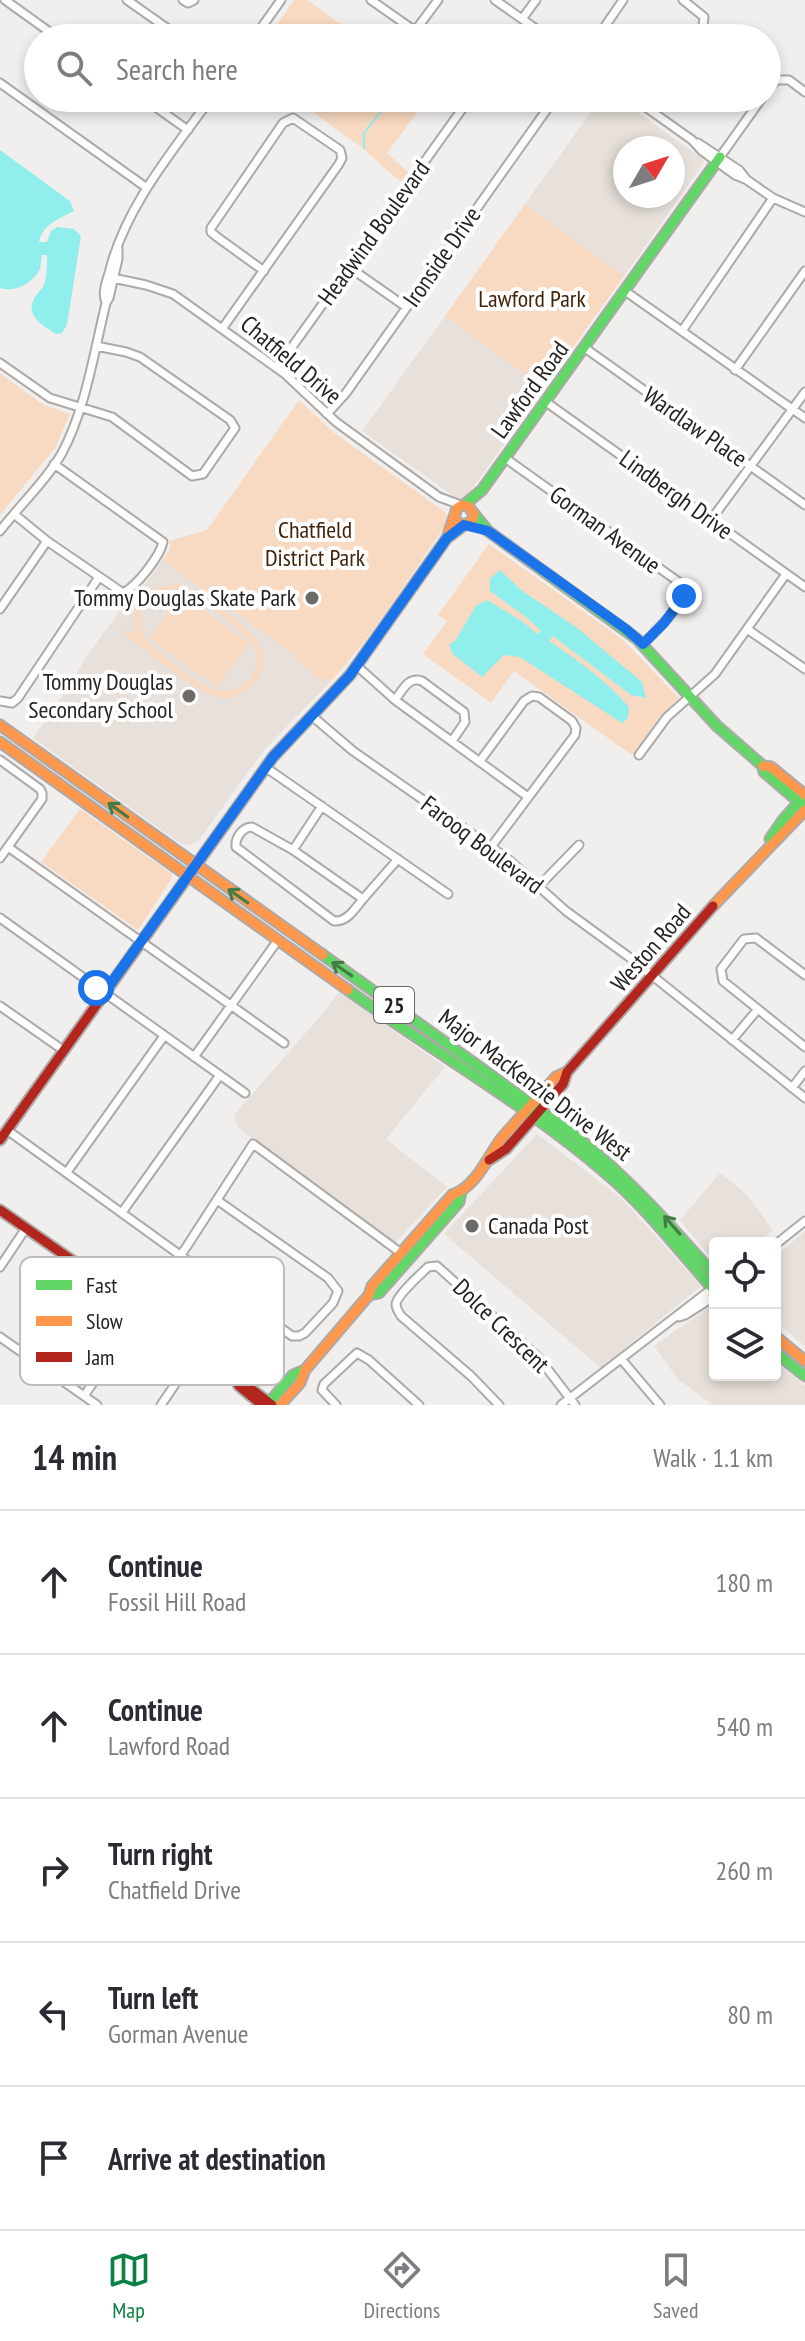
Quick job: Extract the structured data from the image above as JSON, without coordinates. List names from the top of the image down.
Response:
{
  "streets": {
    "main road": [
      "Lawford Road",
      "Weston Road",
      "25",
      "Major MacKenzie Drive West"
    ],
    "street": [
      "Headwind Boulevard",
      "Ironside Drive",
      "Chatfield Drive",
      "Wardlaw Place",
      "Lindbergh Drive",
      "Gorman Avenue",
      "Farooq Boulevard",
      "Dolce Crescent"
    ]
  },
  "crossings": [
    ["Headwind Boulevard", "Chatfield Drive"],
    ["Ironside Drive", "Chatfield Drive"],
    ["Chatfield Drive", "Lawford Road"],
    ["Lawford Road", "Wardlaw Place"],
    ["Lawford Road", "Lindbergh Drive"],
    ["Lawford Road", "Gorman Avenue"],
    ["Farooq Boulevard", "Weston Road"],
    ["Weston Road", "Major MacKenzie Drive West"]
  ],
  "parks": ["Lawford Park", "Chatfield District Park"],
  "places": ["Tommy Douglas Skate Park", "Tommy Douglas Secondary School", "Canada Post"],
  "legend": ["Fast", "Slow", "Jam"],
  "north": "top right",
  "page": {
    "search": "Search here",
    "heading": ["14 min", "Walk · 1.1 km"],
    "list": [
      ["Continue", "Fossil Hill Road", "180 m"],
      ["Continue", "Lawford Road", "540 m"],
      ["Turn right", "Chatfield Drive", "260 m"],
      ["Turn left", "Gorman Avenue", "80 m"],
      "Arrive at destination"
    ],
    "nav": ["Map", "Directions", "Saved"]
  }
}
